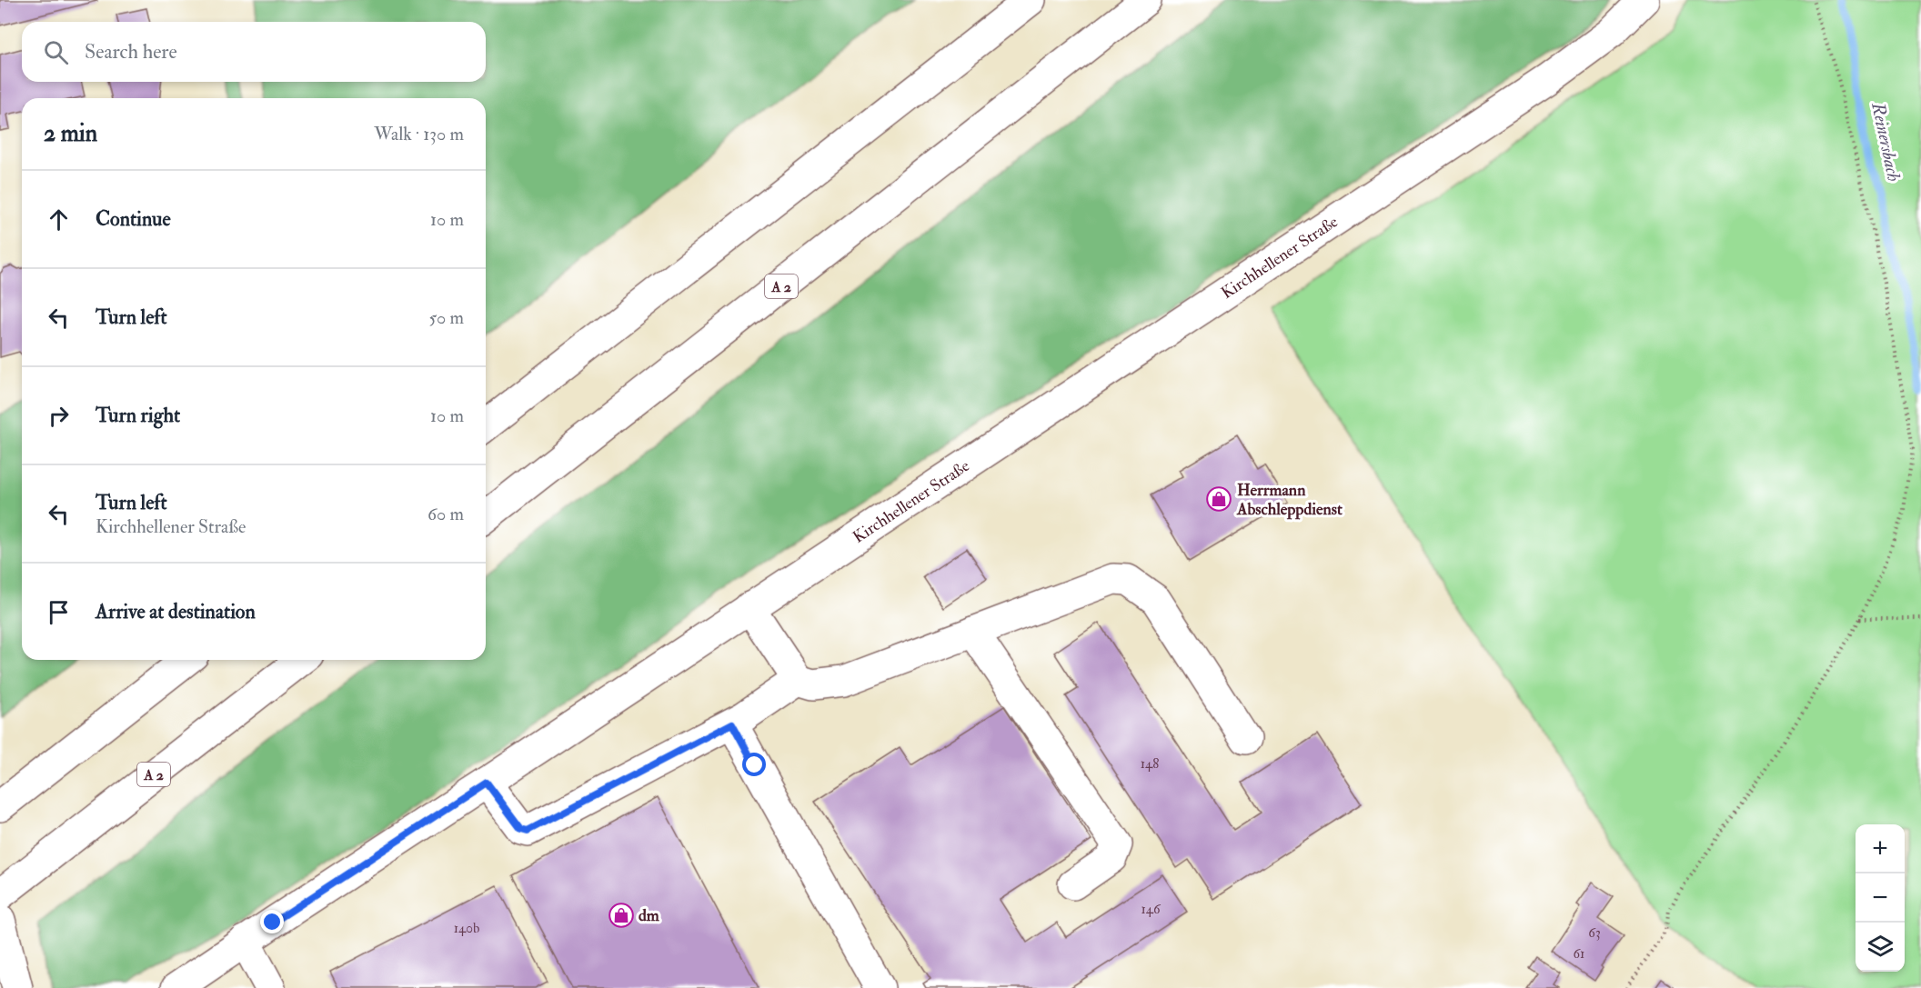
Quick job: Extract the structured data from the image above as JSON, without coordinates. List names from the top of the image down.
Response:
{
  "streets": {
    "main road": ["Kirchhellener Straße", "A 2"]
  },
  "water": ["Reinersbach"],
  "places": {
    "shop": ["Herrmann Abschleppdienst", "dm"]
  },
  "house_numbers": [
    "148",
    "146",
    "140b",
    "63",
    "61"
  ],
  "page": {
    "search": "Search here",
    "heading": ["2 min", "Walk · 130 m"],
    "list": [
      ["Continue", "10 m"],
      ["Turn left", "50 m"],
      ["Turn right", "10 m"],
      ["Turn left", "Kirchhellener Straße", "60 m"],
      "Arrive at destination"
    ],
    "map_buttons": ["+", "−"]
  }
}
